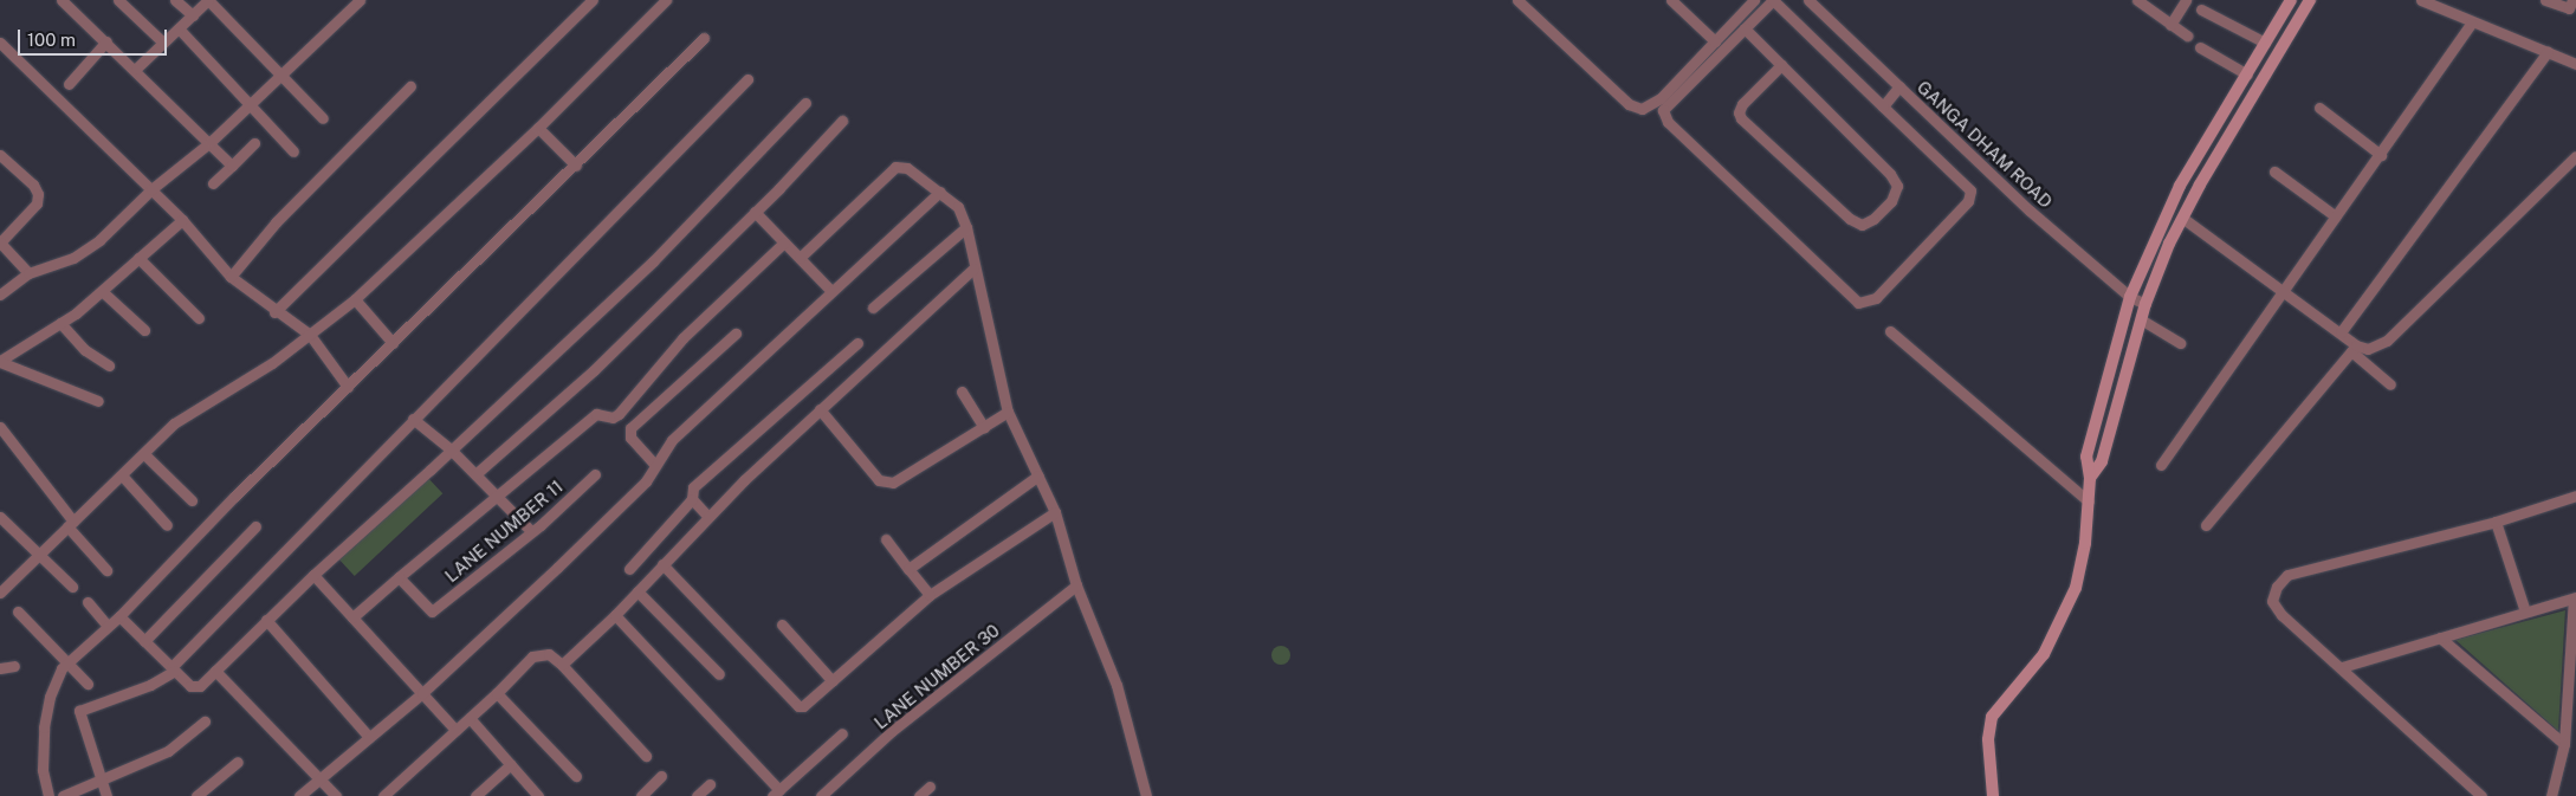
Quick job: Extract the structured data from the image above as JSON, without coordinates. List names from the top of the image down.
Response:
{
  "streets": {
    "street": ["GANGA DHAM ROAD", "LANE NUMBER 11", "LANE NUMBER 30"]
  },
  "scale_bar": "100 m"
}
